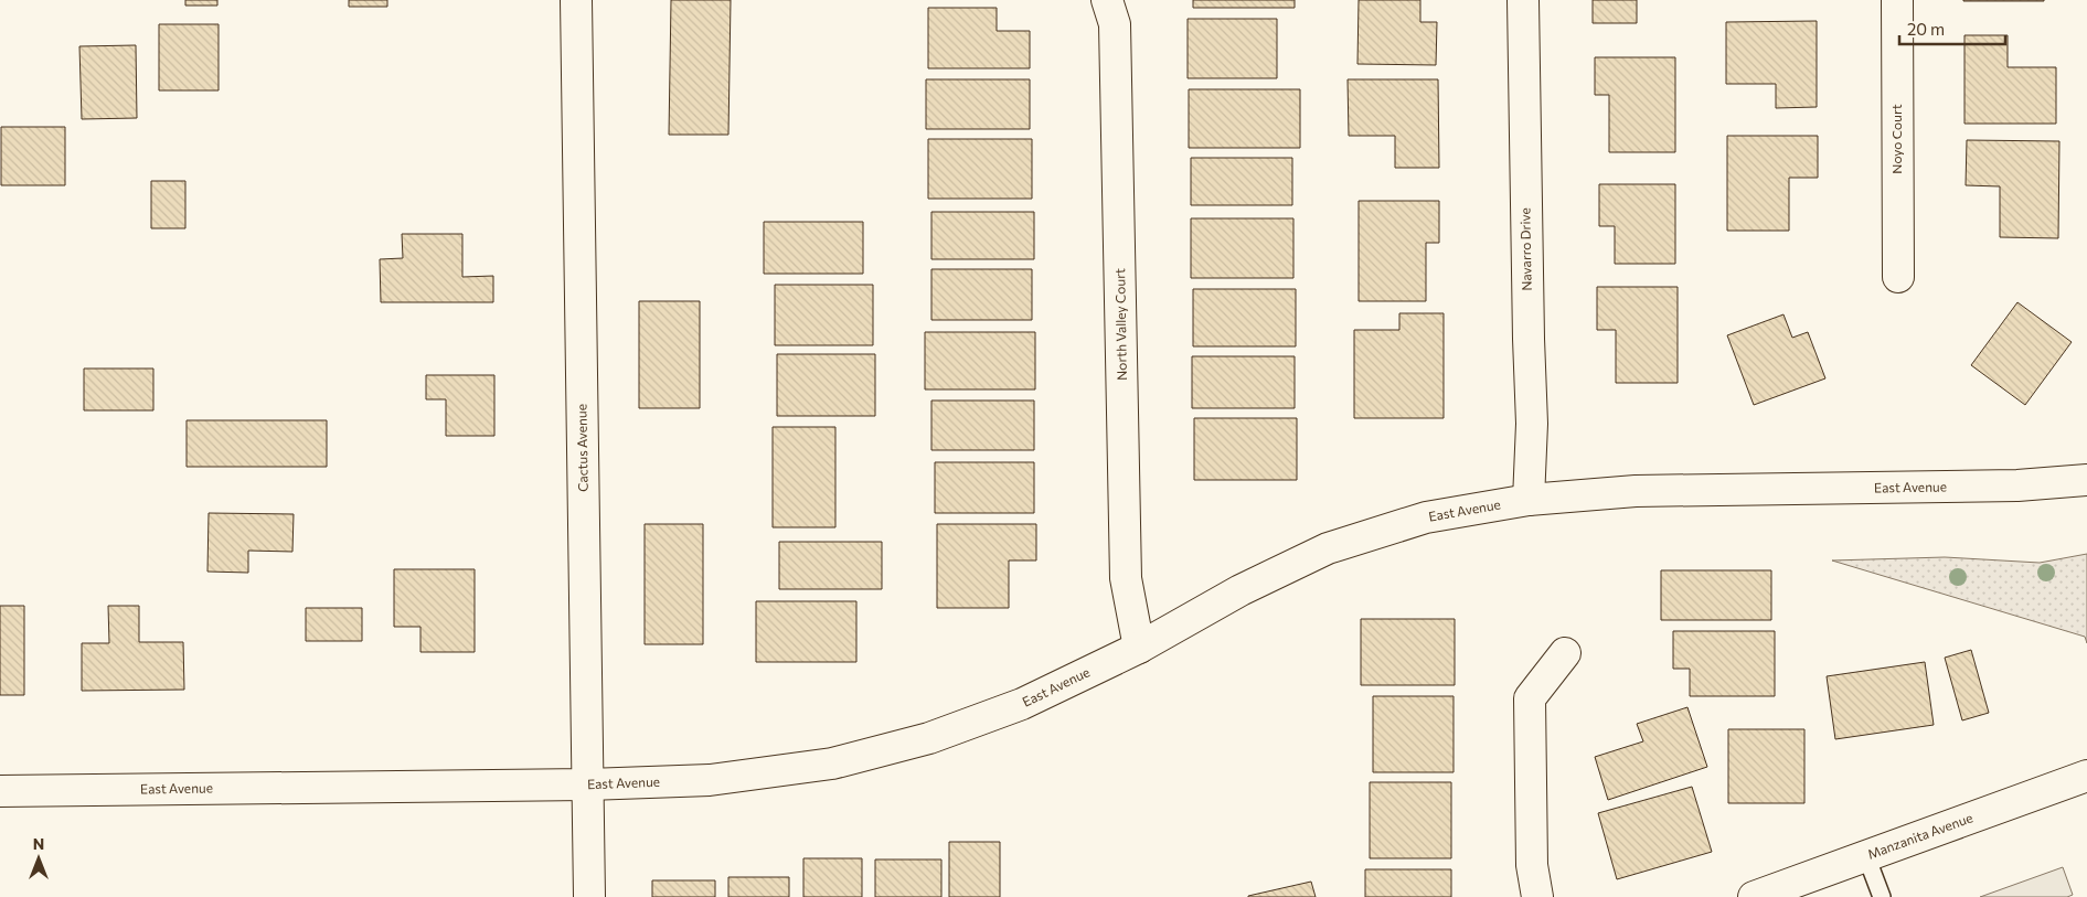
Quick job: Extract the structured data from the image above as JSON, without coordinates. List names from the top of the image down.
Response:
{
  "streets": {
    "street": [
      "Noyo Court",
      "Navarro Drive",
      "North Valley Court",
      "Cactus Avenue",
      "East Avenue",
      "Manzanita Avenue"
    ]
  },
  "crossings": [
    ["Navarro Drive", "East Avenue"],
    ["North Valley Court", "East Avenue"],
    ["Cactus Avenue", "East Avenue"]
  ],
  "scale_bar": "20 m",
  "north": "top"
}
